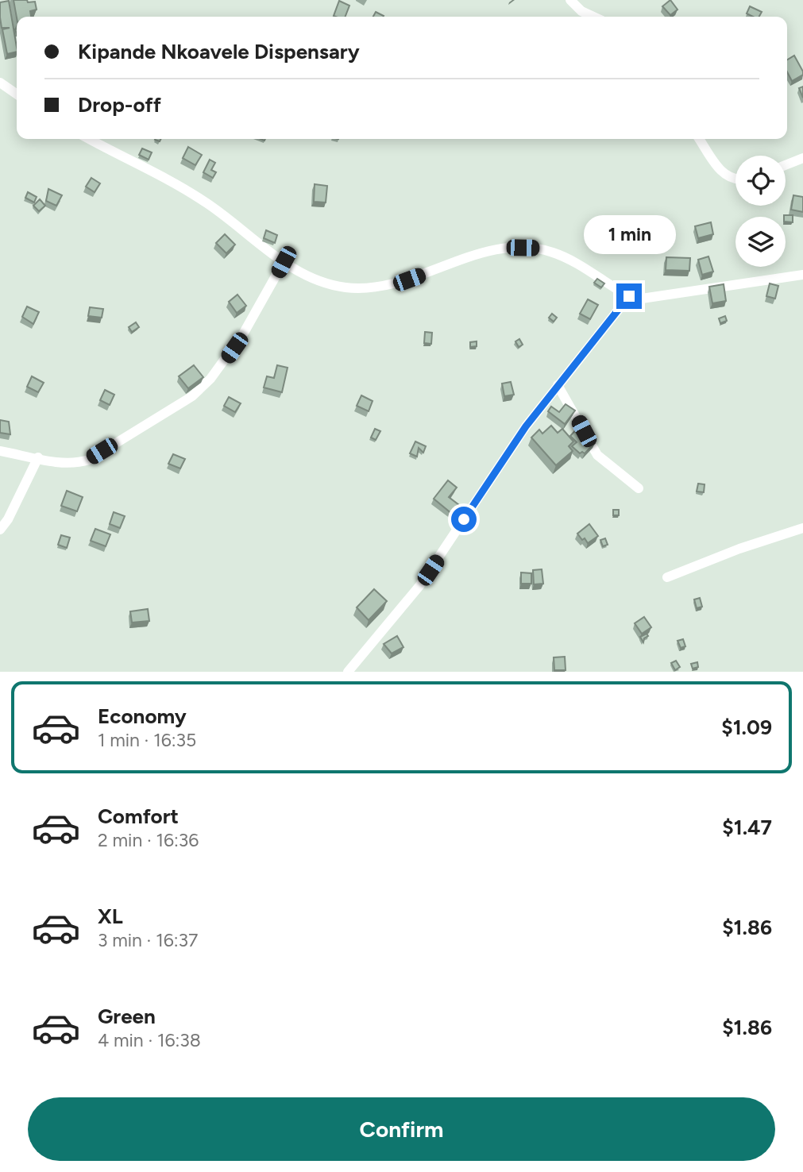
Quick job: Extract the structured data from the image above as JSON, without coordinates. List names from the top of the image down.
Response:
{
  "page": {
    "banner": ["Kipande Nkoavele Dispensary", "Drop-off"],
    "bubble": "1 min",
    "list": [
      {
        "name": "Economy",
        "note": "1 min · 16:35",
        "value": "$1.09"
      },
      {
        "name": "Comfort",
        "note": "2 min · 16:36",
        "value": "$1.47"
      },
      {
        "name": "XL",
        "note": "3 min · 16:37",
        "value": "$1.86"
      },
      {
        "name": "Green",
        "note": "4 min · 16:38",
        "value": "$1.86"
      }
    ],
    "buttons": "Confirm"
  }
}
